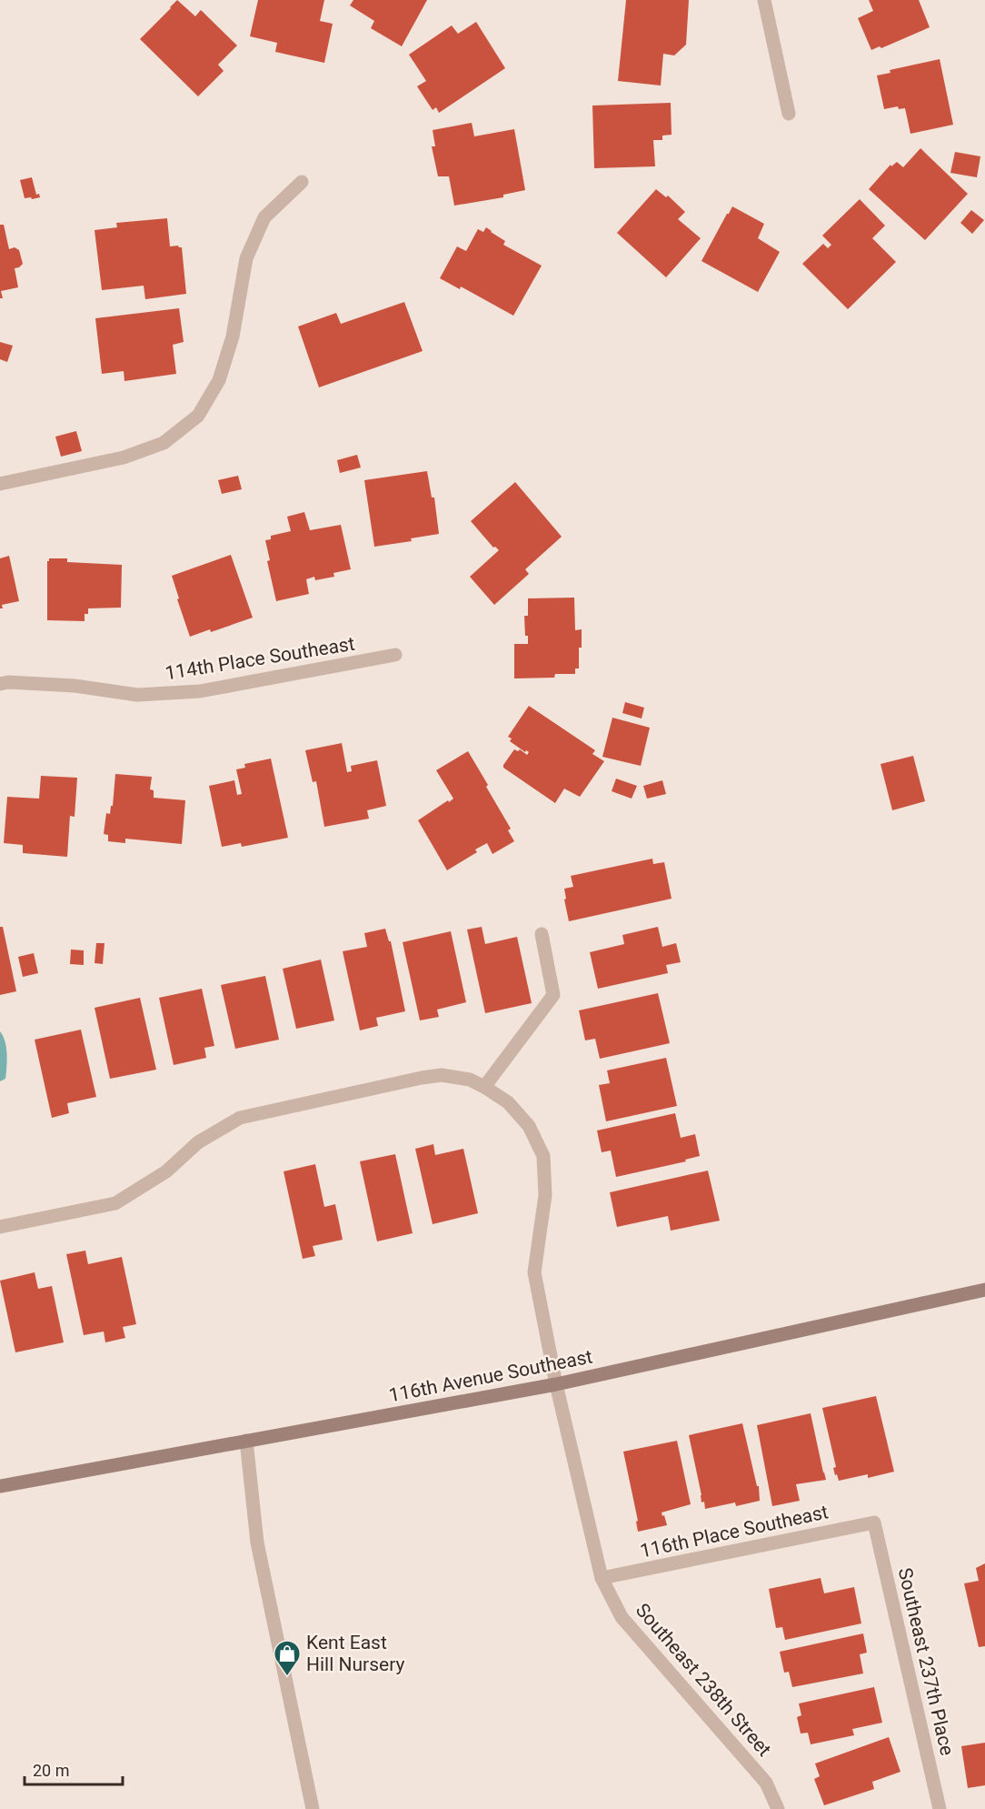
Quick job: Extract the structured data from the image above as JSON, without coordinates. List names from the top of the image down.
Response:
{
  "streets": {
    "main road": ["116th Avenue Southeast"],
    "street": [
      "114th Place Southeast",
      "116th Place Southeast",
      "Southeast 237th Place",
      "Southeast 238th Street"
    ]
  },
  "crossings": [
    ["116th Avenue Southeast", "Southeast 238th Street"],
    ["116th Place Southeast", "Southeast 237th Place"],
    ["116th Place Southeast", "Southeast 238th Street"]
  ],
  "places": {
    "shop": ["Kent East Hill Nursery"]
  },
  "scale_bar": "20 m"
}
